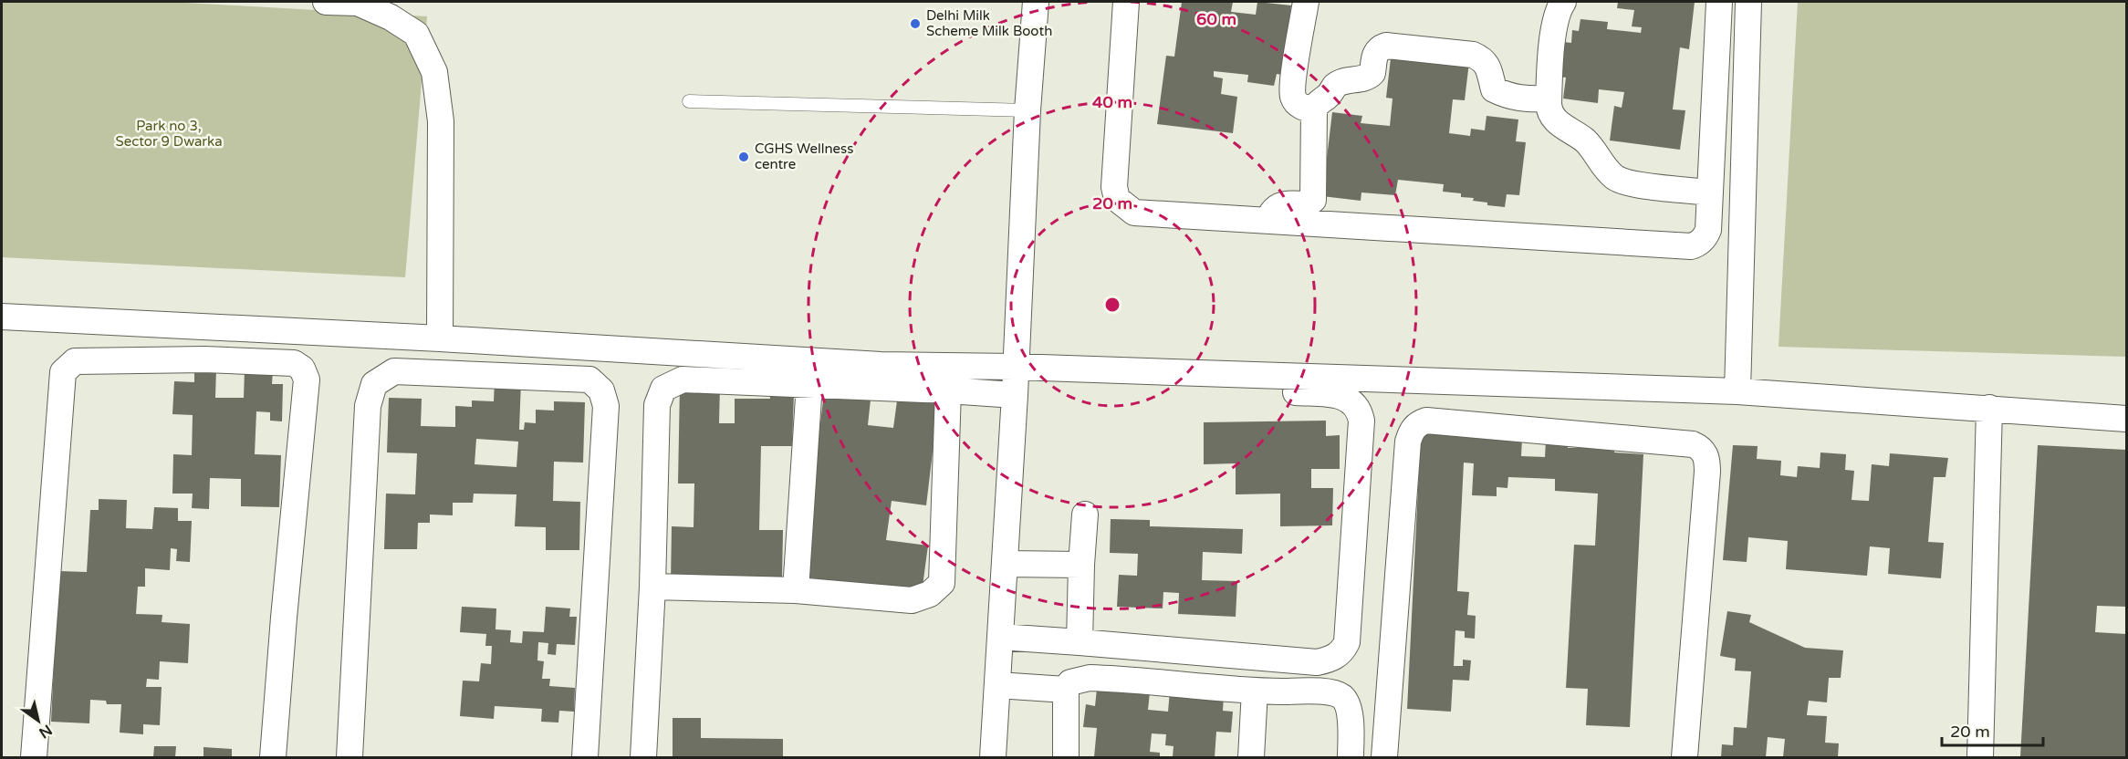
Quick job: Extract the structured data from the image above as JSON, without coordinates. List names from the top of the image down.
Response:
{
  "parks": ["Park no 3, Sector 9 Dwarka"],
  "places": ["Delhi Milk Scheme Milk Booth", "CGHS Wellness centre"],
  "scale_bar": "20 m",
  "north": "bottom right",
  "rings": ["60 m", "40 m", "20 m"]
}
